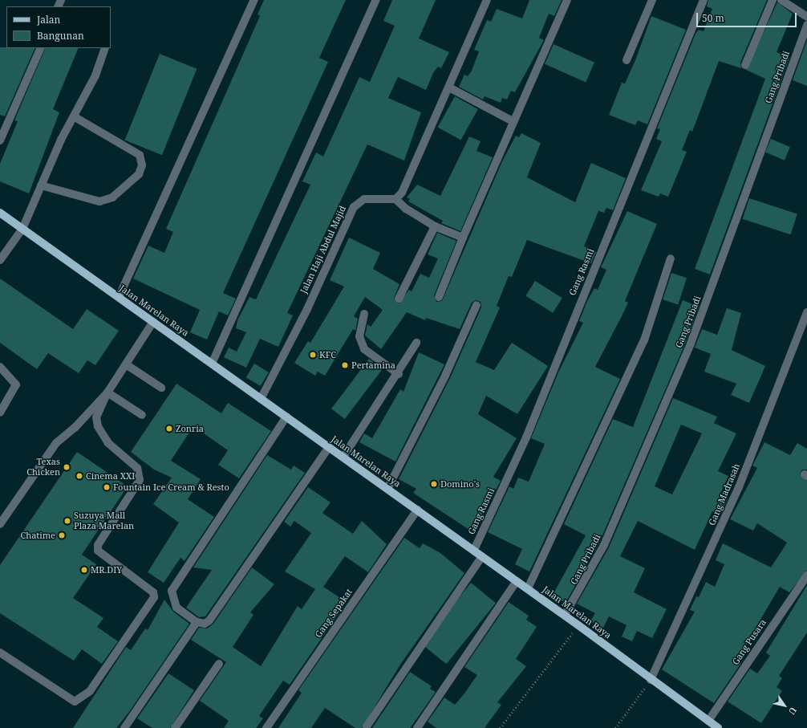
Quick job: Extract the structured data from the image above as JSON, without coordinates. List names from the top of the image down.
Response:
{
  "streets": {
    "main road": ["Jalan Marelan Raya"],
    "street": [
      "Gang Pribadi",
      "Jalan Haji Abdul Majid",
      "Gang Rasmi",
      "Gang Madrasah",
      "Gang Sepakat",
      "Gang Pusara"
    ]
  },
  "crossings": [
    ["Gang Pribadi", "Jalan Marelan Raya"],
    ["Jalan Haji Abdul Majid", "Jalan Marelan Raya"],
    ["Gang Rasmi", "Jalan Marelan Raya"],
    ["Jalan Marelan Raya", "Gang Madrasah"],
    ["Jalan Marelan Raya", "Gang Sepakat"],
    ["Jalan Marelan Raya", "Gang Pusara"]
  ],
  "places": [
    "KFC",
    "Pertamina",
    "Zonria",
    "Texas Chicken",
    "Cinema XXI",
    "Domino's",
    "Fountain Ice Cream & Resto",
    "Suzuya Mall Plaza Marelan",
    "Chatime",
    "MR.DIY"
  ],
  "legend": ["Jalan", "Bangunan"],
  "scale_bar": "50 m",
  "north": "bottom right"
}
